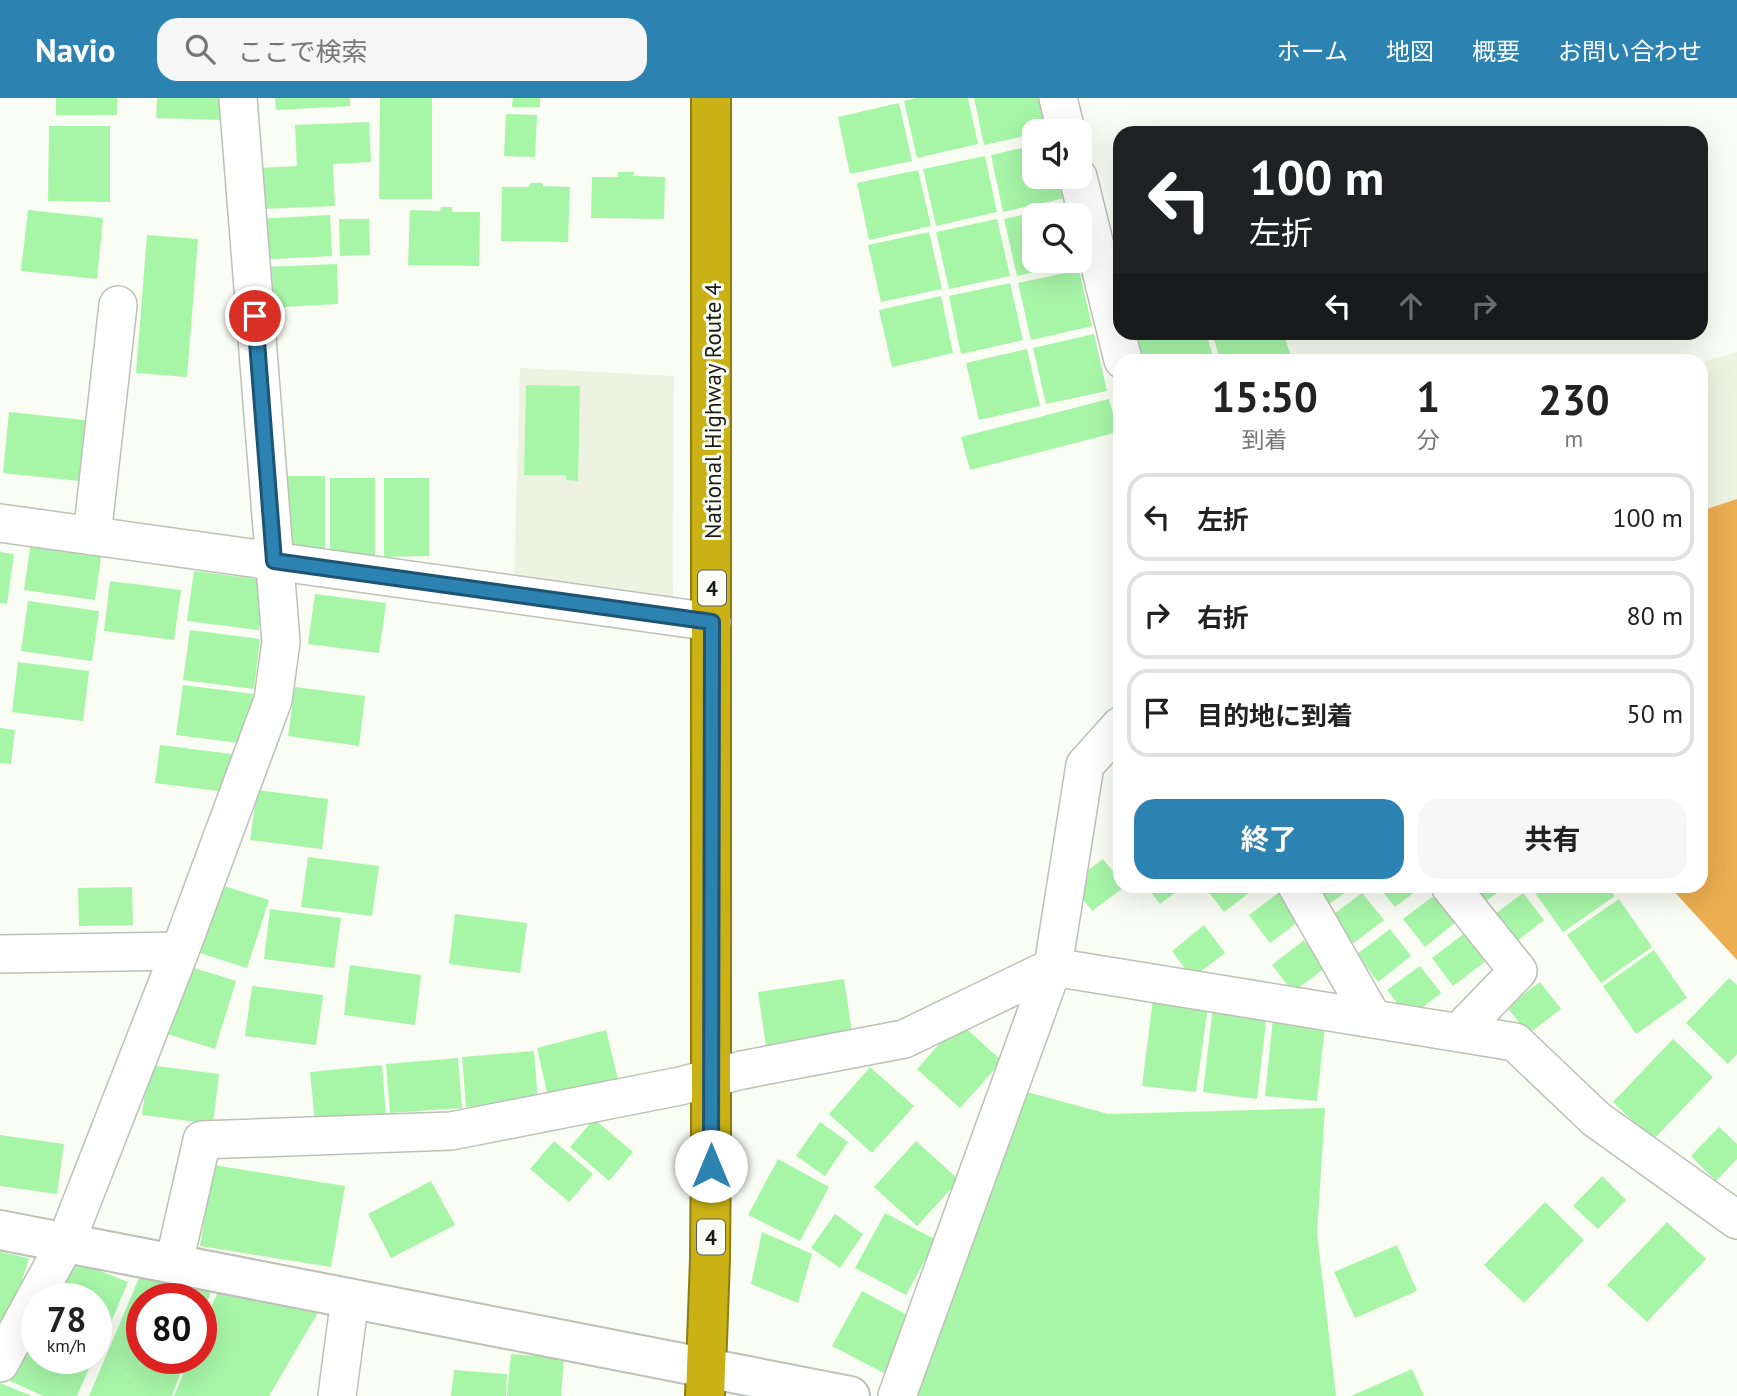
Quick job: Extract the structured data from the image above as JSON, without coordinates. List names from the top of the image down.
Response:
{
  "streets": {
    "highway": ["National Highway Route 4", "4"]
  },
  "page": {
    "header": "Navio",
    "search": "ここで検索",
    "nav": [
      "ホーム",
      "地図",
      "概要",
      "お問い合わせ"
    ],
    "turn": ["100 m", "左折"],
    "eta": [
      "15:50",
      "到着",
      "1",
      "分",
      "230",
      "m"
    ],
    "list": [
      {
        "name": "左折",
        "value": "100 m"
      },
      {
        "name": "右折",
        "value": "80 m"
      },
      {
        "name": "目的地に到着",
        "value": "50 m"
      }
    ],
    "buttons": ["終了", "共有"],
    "speed": "78 km/h",
    "limit": "80"
  }
}
